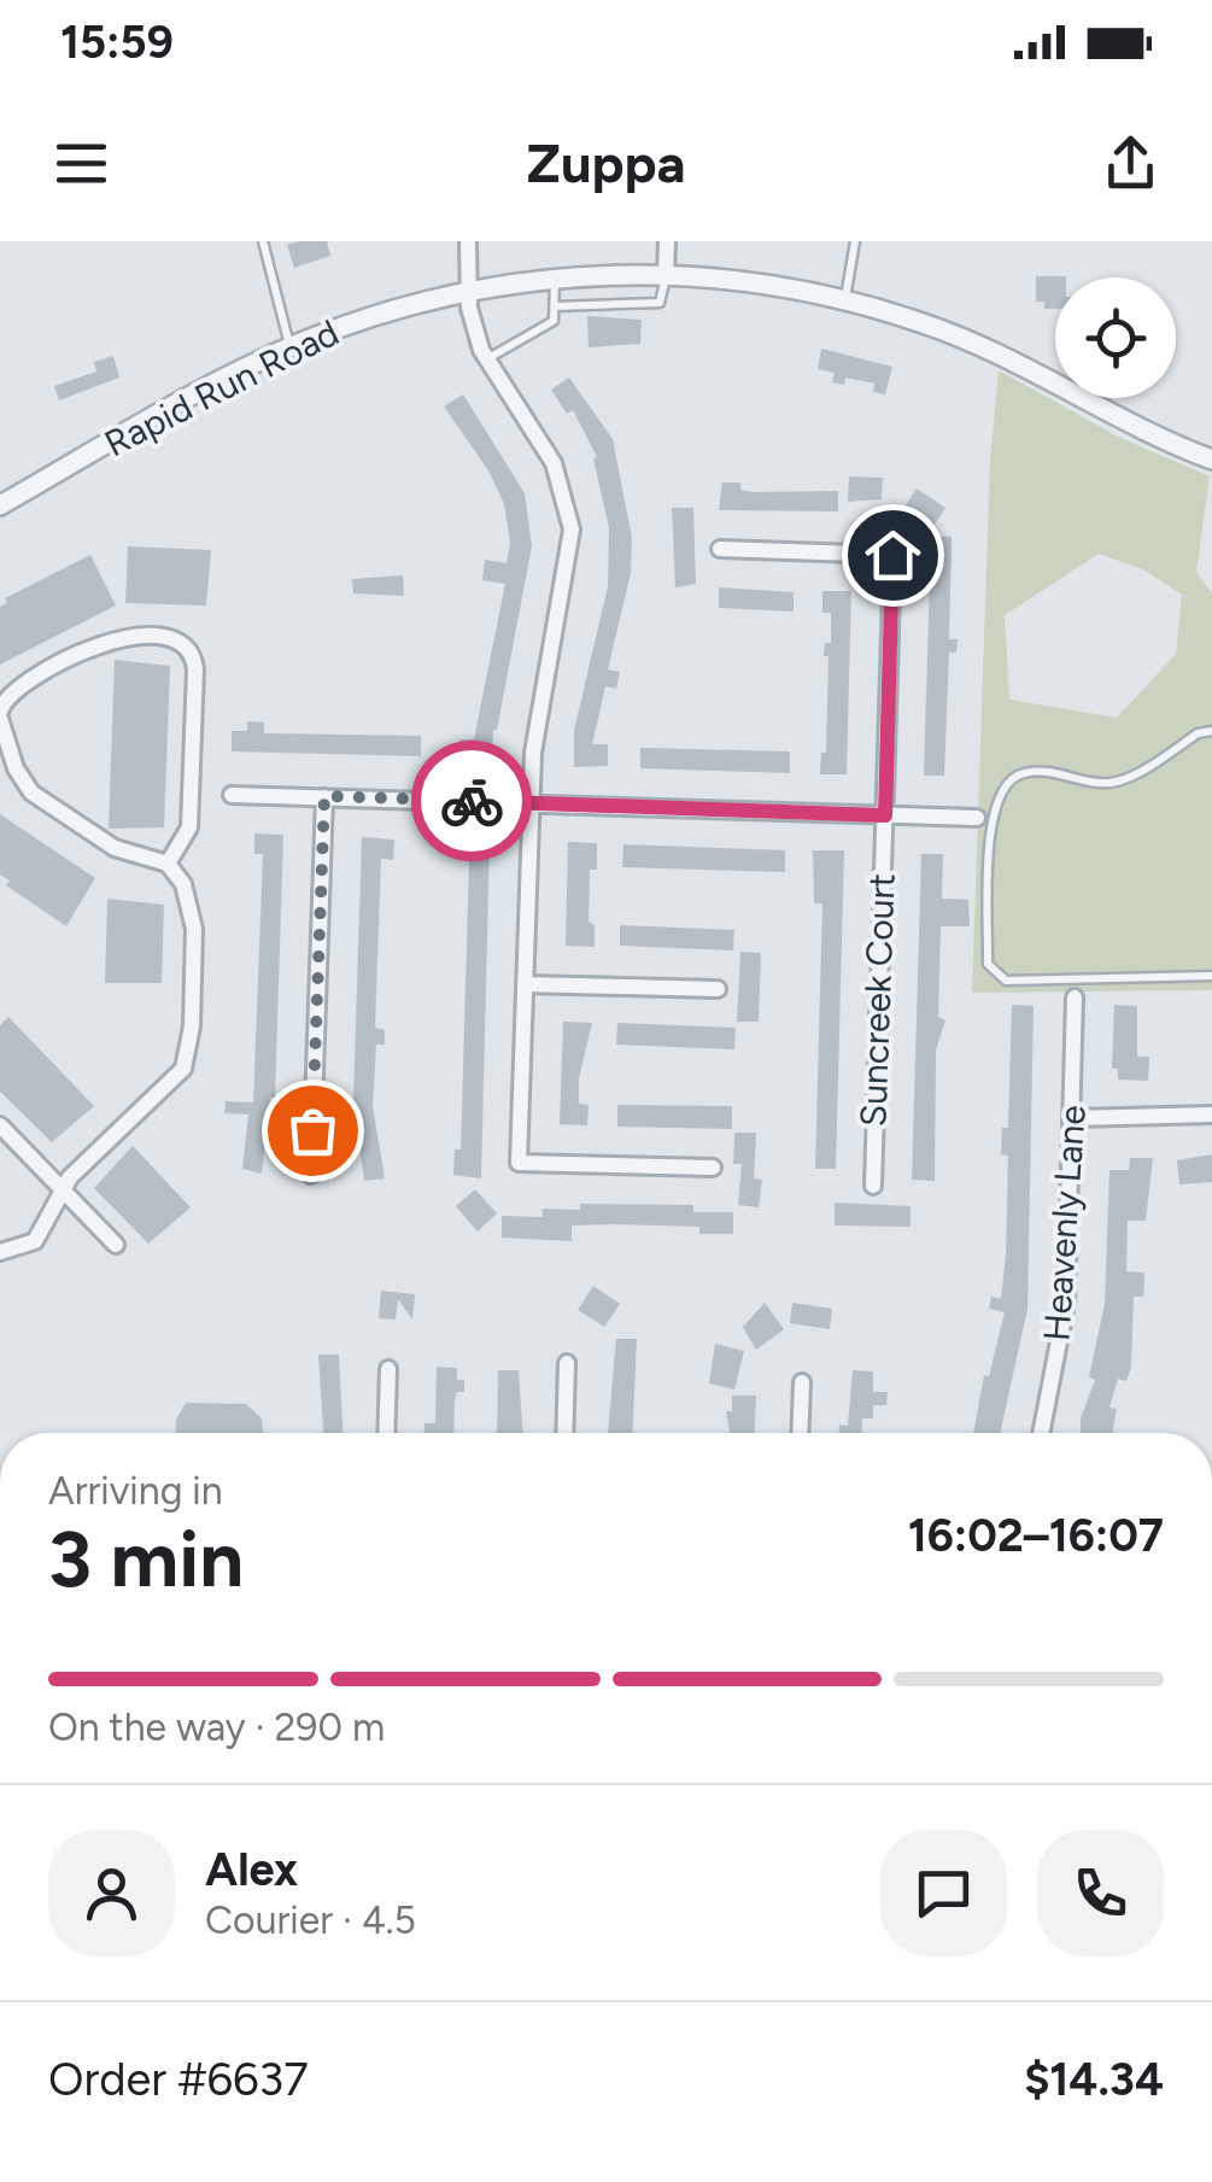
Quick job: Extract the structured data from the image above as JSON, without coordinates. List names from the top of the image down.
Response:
{
  "streets": {
    "street": ["Rapid Run Road", "Suncreek Court", "Heavenly Lane"]
  },
  "page": {
    "status": "15:59",
    "header": "Zuppa",
    "heading": ["3 min", "Arriving in", "16:02–16:07"],
    "panel": [
      "Alex",
      "Courier · 4.5",
      "Order #6637",
      "$14.34"
    ],
    "bar": "On the way · 290 m"
  }
}
